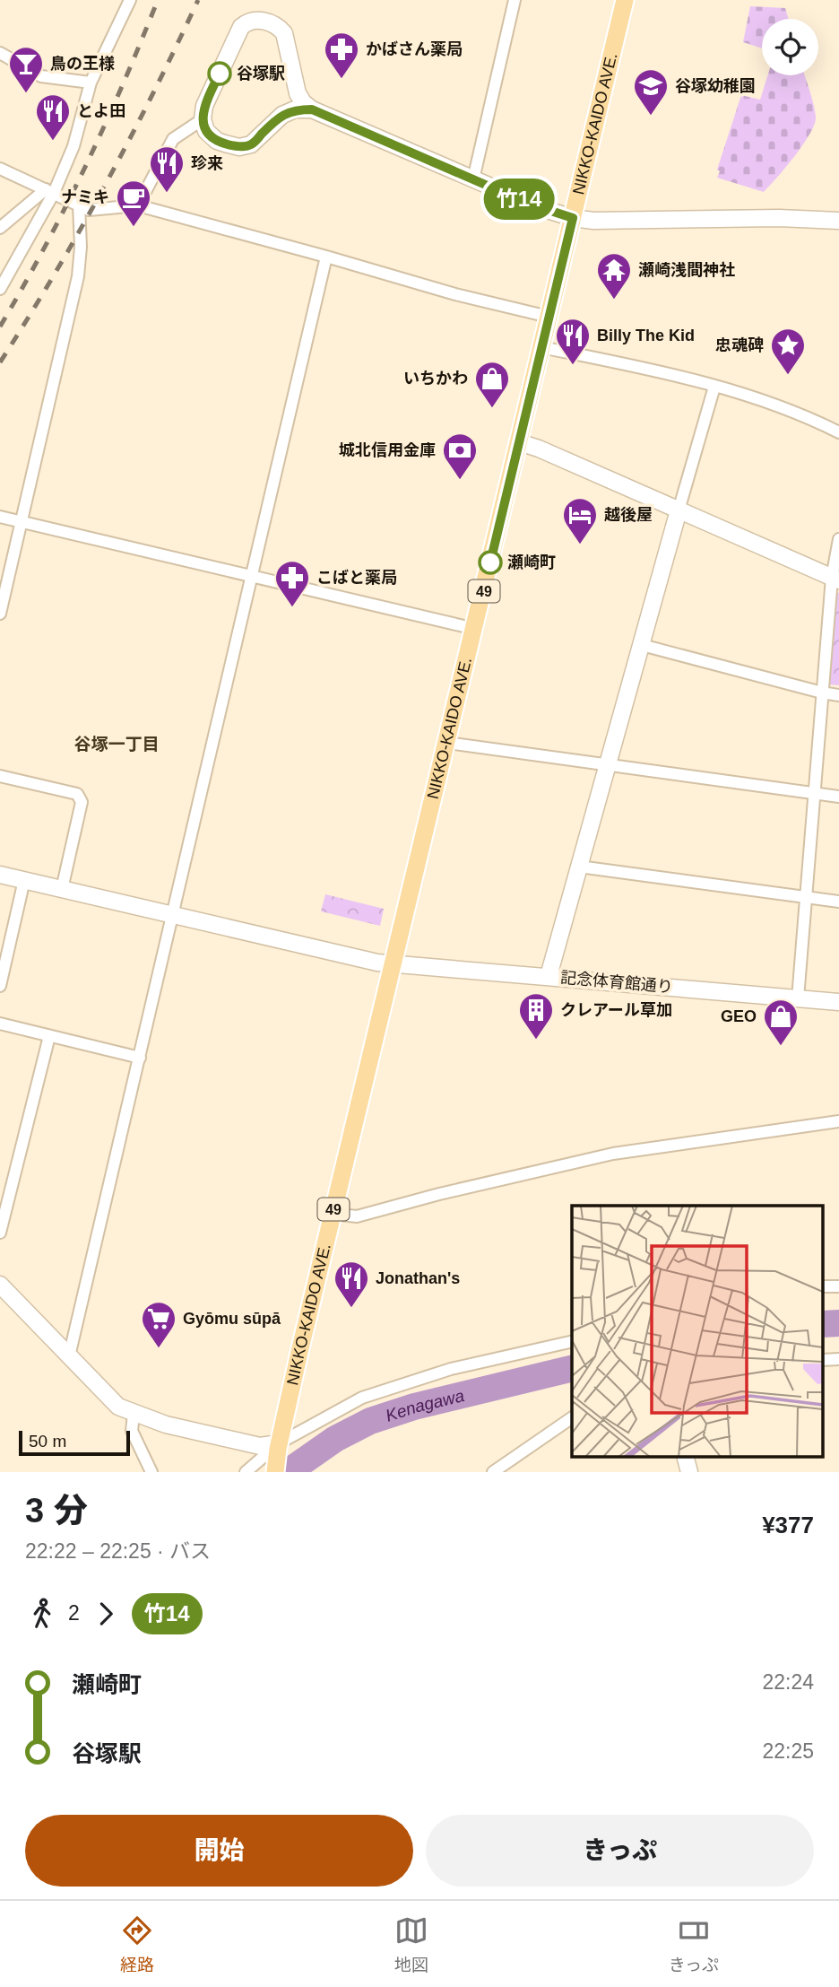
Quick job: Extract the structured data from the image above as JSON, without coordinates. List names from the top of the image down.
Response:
{
  "streets": {
    "main road": ["NIKKO-KAIDO AVE.", "49"],
    "street": ["記念体育館通り"]
  },
  "crossings": [
    ["NIKKO-KAIDO AVE.", "記念体育館通り"]
  ],
  "districts": ["谷塚一丁目"],
  "water": ["Kenagawa"],
  "places": {
    "other": ["谷塚駅", "瀬崎町"],
    "pharmacy": ["かばさん薬局", "こばと薬局"],
    "bar": ["鳥の王様"],
    "school or university": ["谷塚幼稚園"],
    "restaurant": [
      "とよ田",
      "珍来",
      "Billy The Kid",
      "Jonathan's"
    ],
    "cafe": ["ナミキ"],
    "temple": ["瀬崎浅間神社"],
    "place": ["忠魂碑"],
    "shop": ["いちかわ", "GEO"],
    "bank": ["城北信用金庫"],
    "hotel": ["越後屋"],
    "building": ["クレアール草加"],
    "supermarket": ["Gyōmu sūpā"]
  },
  "lines": ["bus line 竹14"],
  "scale_bar": "50 m",
  "page": {
    "on_map": "竹14",
    "scale": "50 m",
    "heading": ["3 分", "22:22 – 22:25 · バス", "¥377"],
    "legs": ["2", "竹14"],
    "list": [
      {
        "name": "瀬崎町",
        "value": "22:24"
      },
      {
        "name": "谷塚駅",
        "value": "22:25"
      }
    ],
    "buttons": ["開始", "きっぷ"],
    "tabs": ["経路", "地図", "きっぷ"]
  }
}
